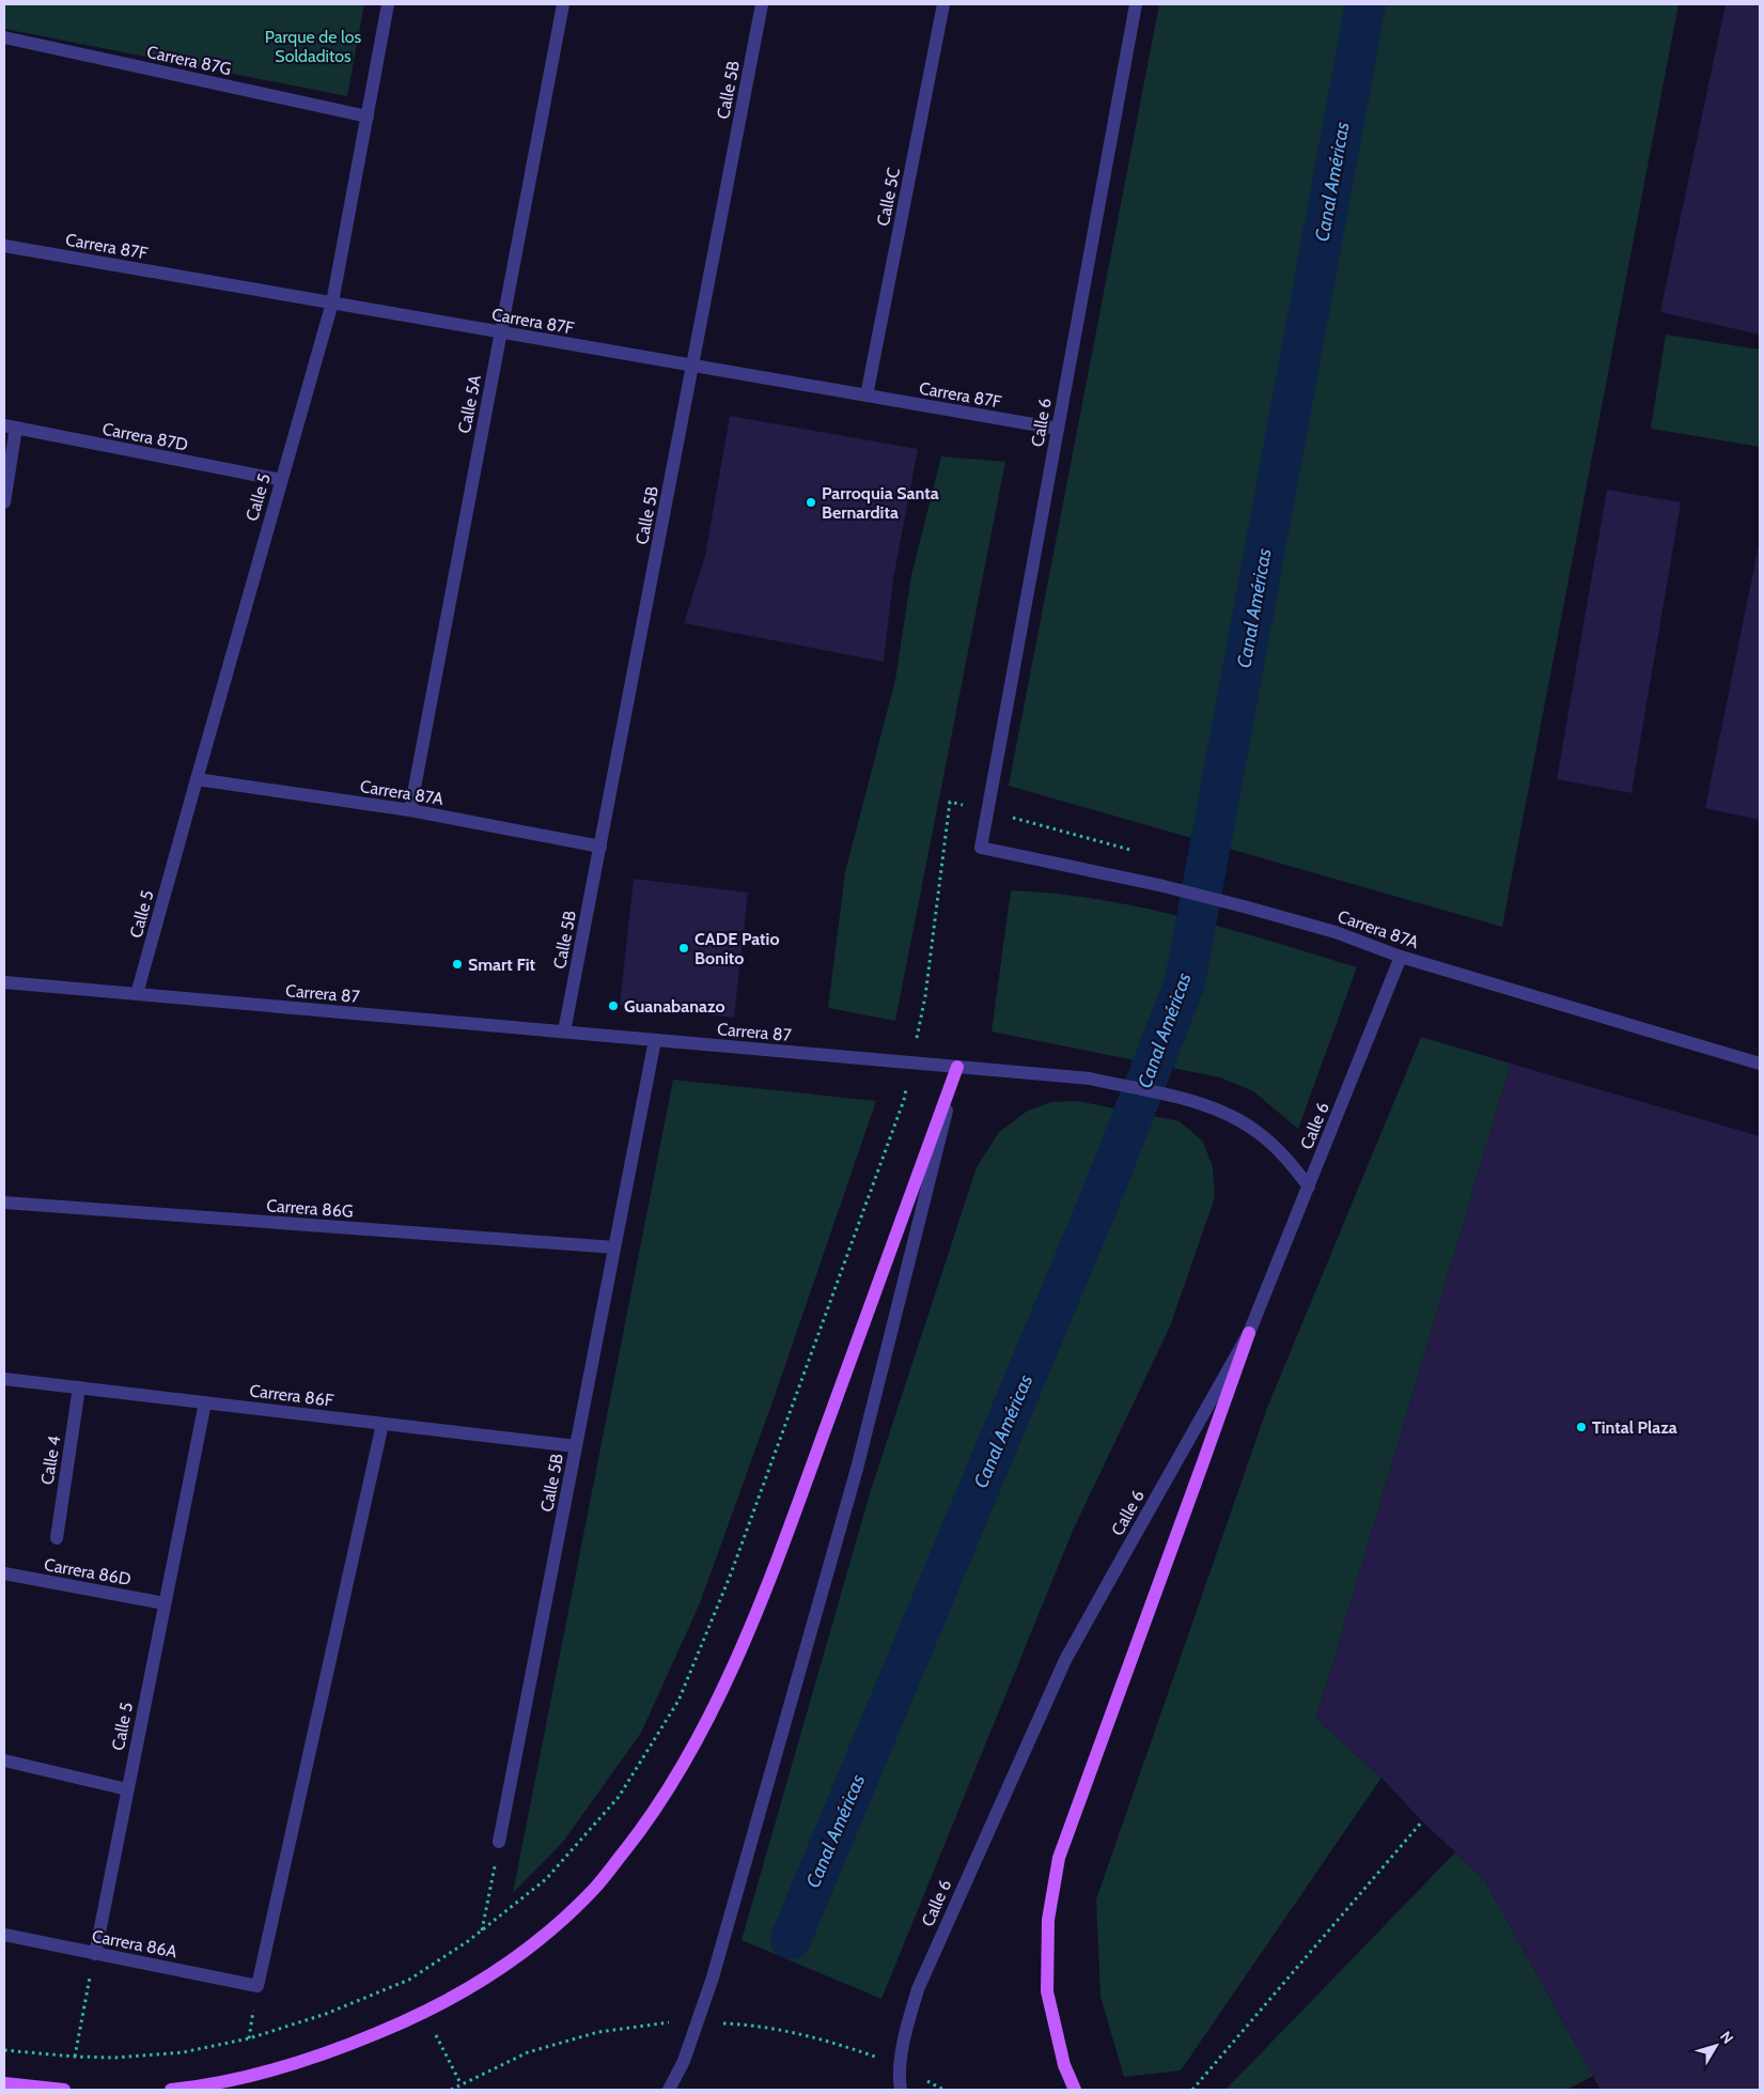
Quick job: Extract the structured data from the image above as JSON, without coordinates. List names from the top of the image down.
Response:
{
  "streets": {
    "street": [
      "Carrera 87G",
      "Calle 5B",
      "Calle 5C",
      "Carrera 87F",
      "Calle 5A",
      "Calle 6",
      "Carrera 87D",
      "Calle 5",
      "Carrera 87A",
      "Carrera 87",
      "Carrera 86G",
      "Carrera 86F",
      "Calle 4",
      "Carrera 86D",
      "Carrera 86A"
    ]
  },
  "crossings": [
    ["Carrera 87G", "Calle 5"],
    ["Calle 5B", "Carrera 87F"],
    ["Calle 5B", "Carrera 87A"],
    ["Calle 5B", "Carrera 87"],
    ["Calle 5B", "Carrera 86G"],
    ["Calle 5B", "Carrera 86F"],
    ["Calle 5C", "Carrera 87F"],
    ["Carrera 87F", "Calle 5A"],
    ["Carrera 87F", "Calle 6"],
    ["Carrera 87F", "Calle 5"],
    ["Calle 5A", "Carrera 87A"],
    ["Calle 6", "Carrera 87A"],
    ["Calle 6", "Carrera 87"],
    ["Carrera 87D", "Calle 5"],
    ["Calle 5", "Carrera 87A"],
    ["Calle 5", "Carrera 87"],
    ["Calle 5", "Carrera 86F"],
    ["Calle 5", "Carrera 86D"],
    ["Calle 5", "Carrera 86A"],
    ["Carrera 86F", "Calle 4"],
    ["Carrera 86F", "Carrera 86A"]
  ],
  "water": ["Canal Américas"],
  "parks": ["Parque de los Soldaditos"],
  "places": [
    "Parroquia Santa Bernardita",
    "CADE Patio Bonito",
    "Smart Fit",
    "Guanabanazo",
    "Tintal Plaza"
  ],
  "north": "top right"
}
